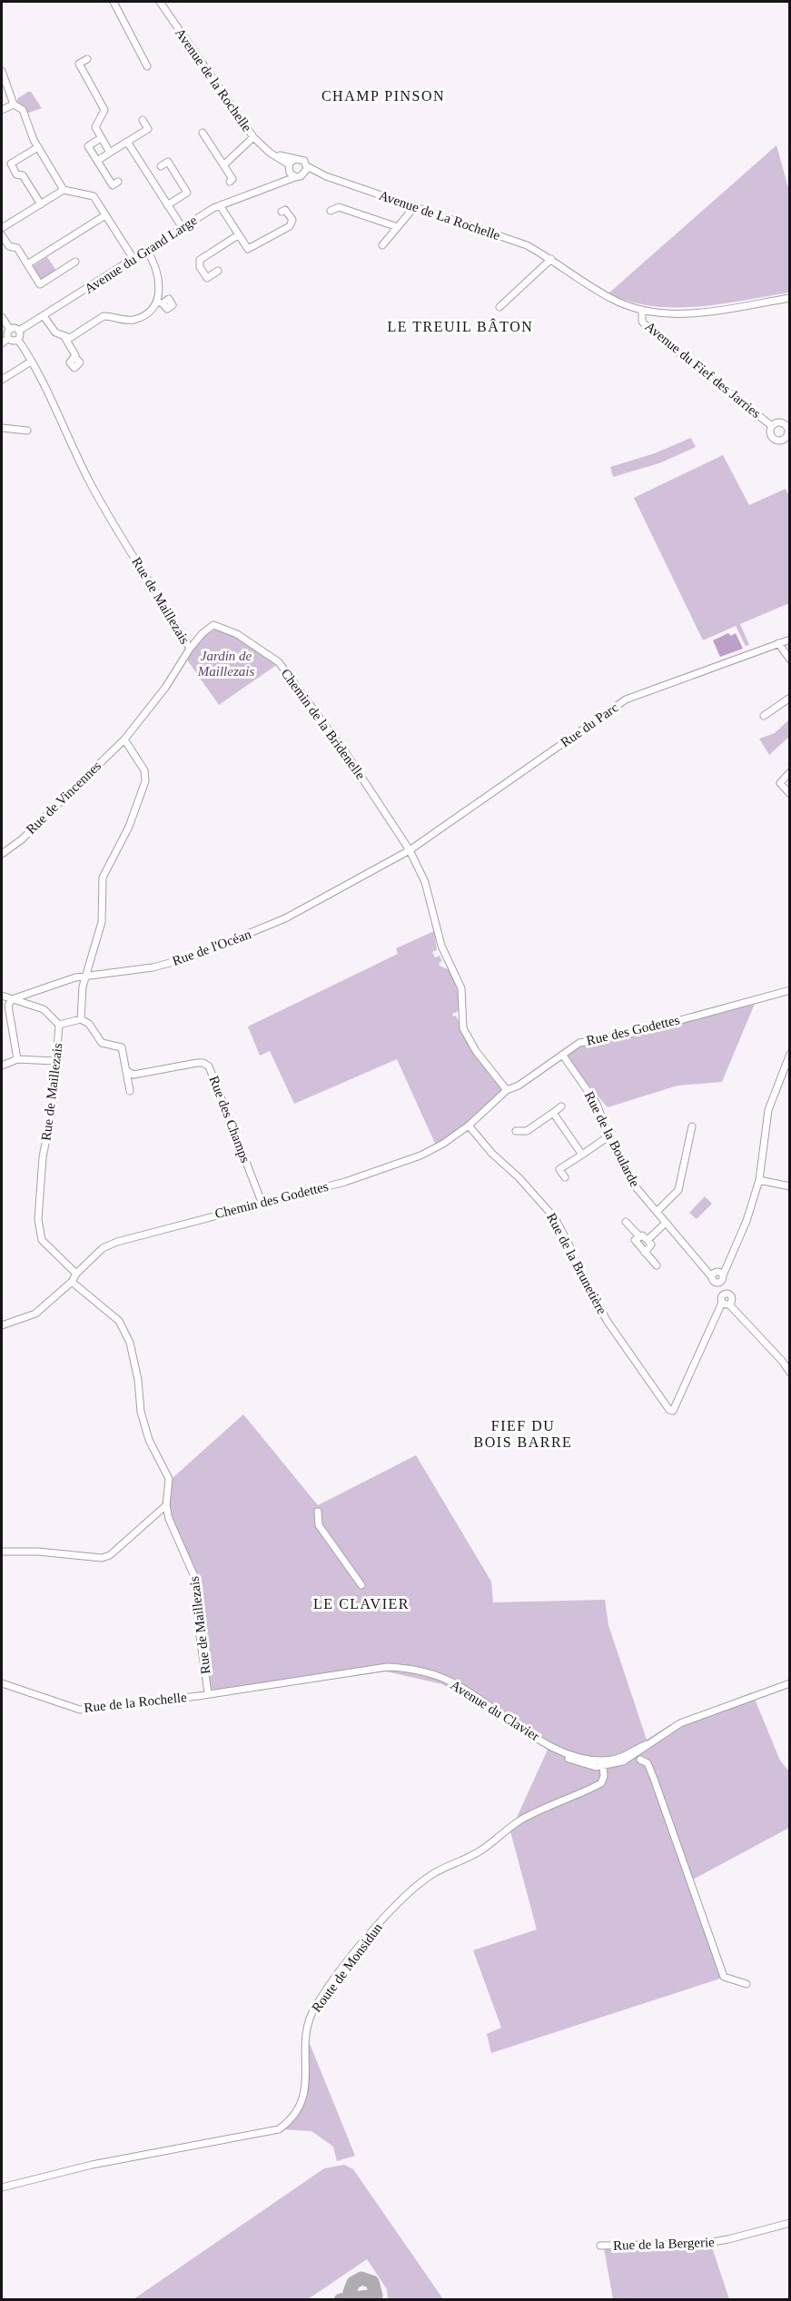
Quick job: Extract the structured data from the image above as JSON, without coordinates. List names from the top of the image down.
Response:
{
  "streets": {
    "street": [
      "Avenue de la Rochelle",
      "Avenue de La Rochelle",
      "Avenue du Grand Large",
      "Avenue du Fief des Jarries",
      "Rue de Maillezais",
      "Chemin de la Bridenelle",
      "Rue du Parc",
      "Rue de Vincennes",
      "Rue de l'Océan",
      "Rue des Godettes",
      "Rue des Champs",
      "Rue de la Boularde",
      "Chemin des Godettes",
      "Rue de la Brunetière",
      "Rue de la Rochelle",
      "Avenue du Clavier",
      "Route de Monsidun",
      "Rue de la Bergerie"
    ]
  },
  "crossings": [
    ["Avenue de la Rochelle", "Avenue de La Rochelle"],
    ["Avenue de la Rochelle", "Avenue du Grand Large"],
    ["Avenue de La Rochelle", "Avenue du Grand Large"],
    ["Avenue de La Rochelle", "Avenue du Fief des Jarries"],
    ["Rue de Maillezais", "Chemin de la Bridenelle"],
    ["Rue de Maillezais", "Rue de Vincennes"],
    ["Rue de Maillezais", "Chemin des Godettes"],
    ["Rue de Maillezais", "Rue de la Rochelle"],
    ["Rue de Maillezais", "Avenue du Clavier"],
    ["Chemin de la Bridenelle", "Rue du Parc"],
    ["Chemin de la Bridenelle", "Rue de l'Océan"],
    ["Chemin de la Bridenelle", "Rue des Godettes"],
    ["Rue du Parc", "Rue de l'Océan"],
    ["Rue des Godettes", "Rue de la Boularde"],
    ["Rue des Godettes", "Chemin des Godettes"],
    ["Rue des Godettes", "Rue de la Brunetière"],
    ["Rue des Champs", "Chemin des Godettes"],
    ["Chemin des Godettes", "Rue de la Brunetière"],
    ["Rue de la Rochelle", "Avenue du Clavier"],
    ["Avenue du Clavier", "Route de Monsidun"]
  ],
  "districts": [
    "CHAMP PINSON",
    "LE TREUIL BÂTON",
    "FIEF DU BOIS BARRE",
    "LE CLAVIER"
  ],
  "parks": ["Jardin de Maillezais"]
}
